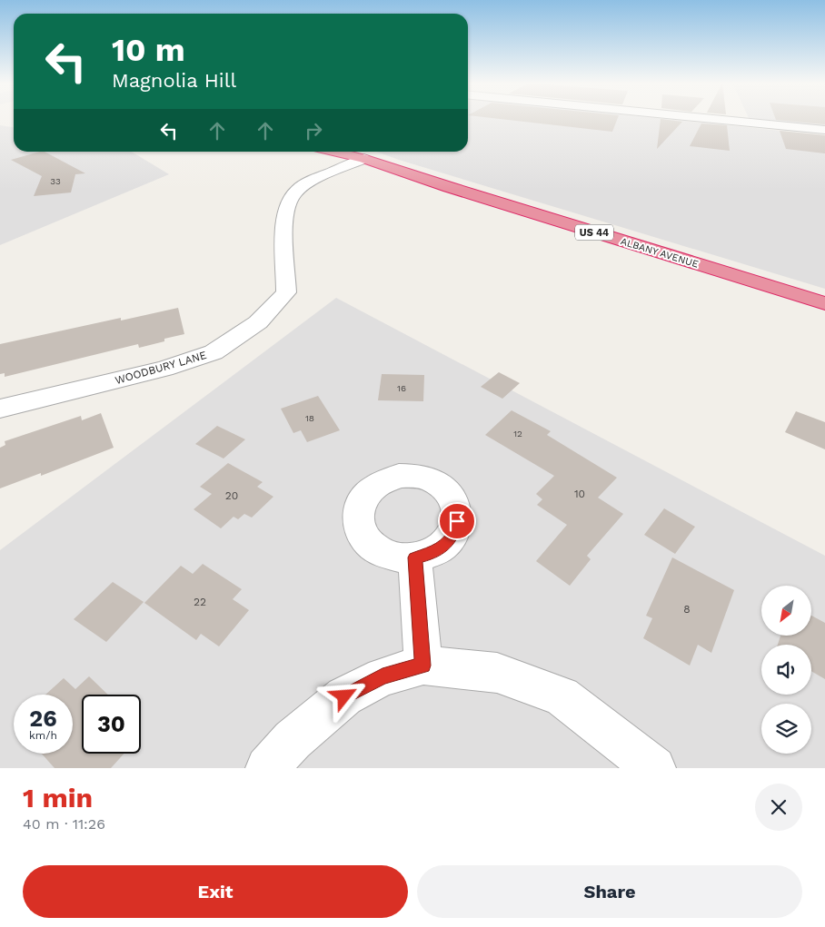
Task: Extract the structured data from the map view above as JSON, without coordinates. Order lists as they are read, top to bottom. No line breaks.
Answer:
{"streets":{"highway":["US 44","ALBANY AVENUE"],"street":["WOODBURY LANE"]},"crossings":[["ALBANY AVENUE","WOODBURY LANE"]],"house_numbers":["33","16","18","12","10","20","22","8"],"north":"bottom left","page":{"turn":["10 m","Magnolia Hill"],"speed":"26 km/h","limit":"30","heading":["1 min","40 m · 11:26"],"buttons":["Exit","Share"]}}
